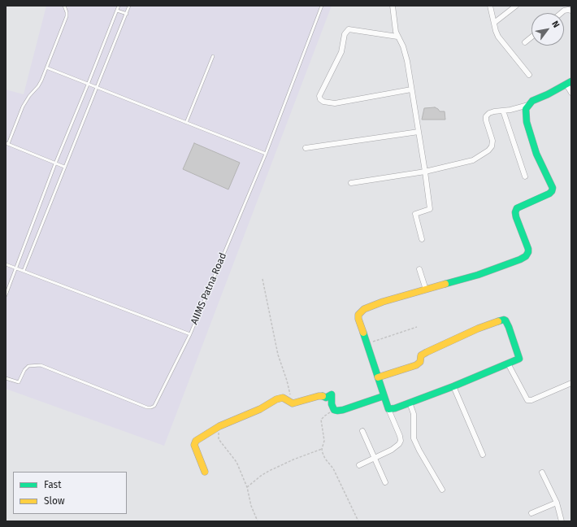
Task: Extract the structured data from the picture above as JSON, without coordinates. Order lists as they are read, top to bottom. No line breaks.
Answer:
{"streets":{"lane":["AIIMS Patna Road"]},"legend":["Fast","Slow"],"north":"top right"}
